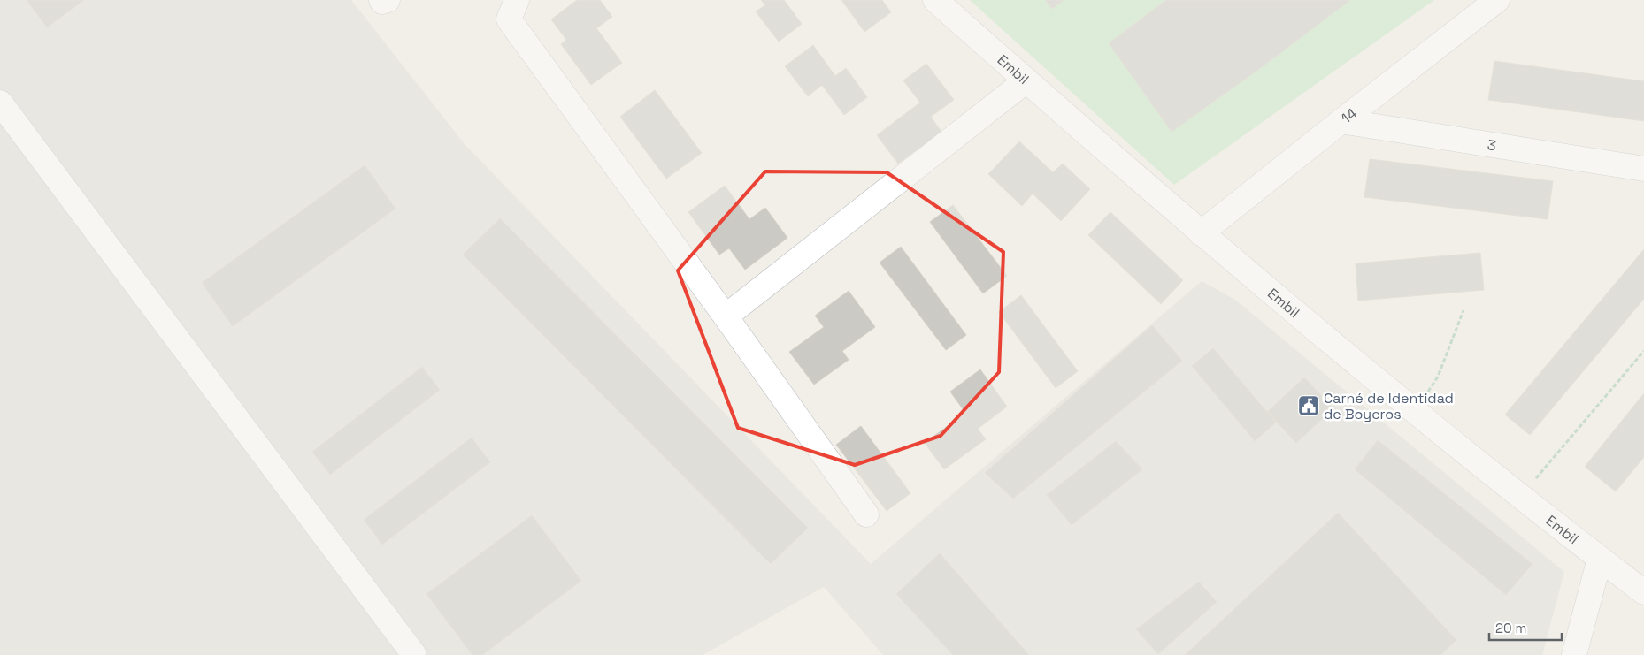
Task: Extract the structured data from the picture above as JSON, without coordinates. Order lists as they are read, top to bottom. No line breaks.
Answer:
{"streets":{"street":["Embil","14","3"]},"crossings":[["Embil","14"],["14","3"]],"places":{"public building":["Carné de Identidad de Boyeros"]},"scale_bar":"20 m"}
